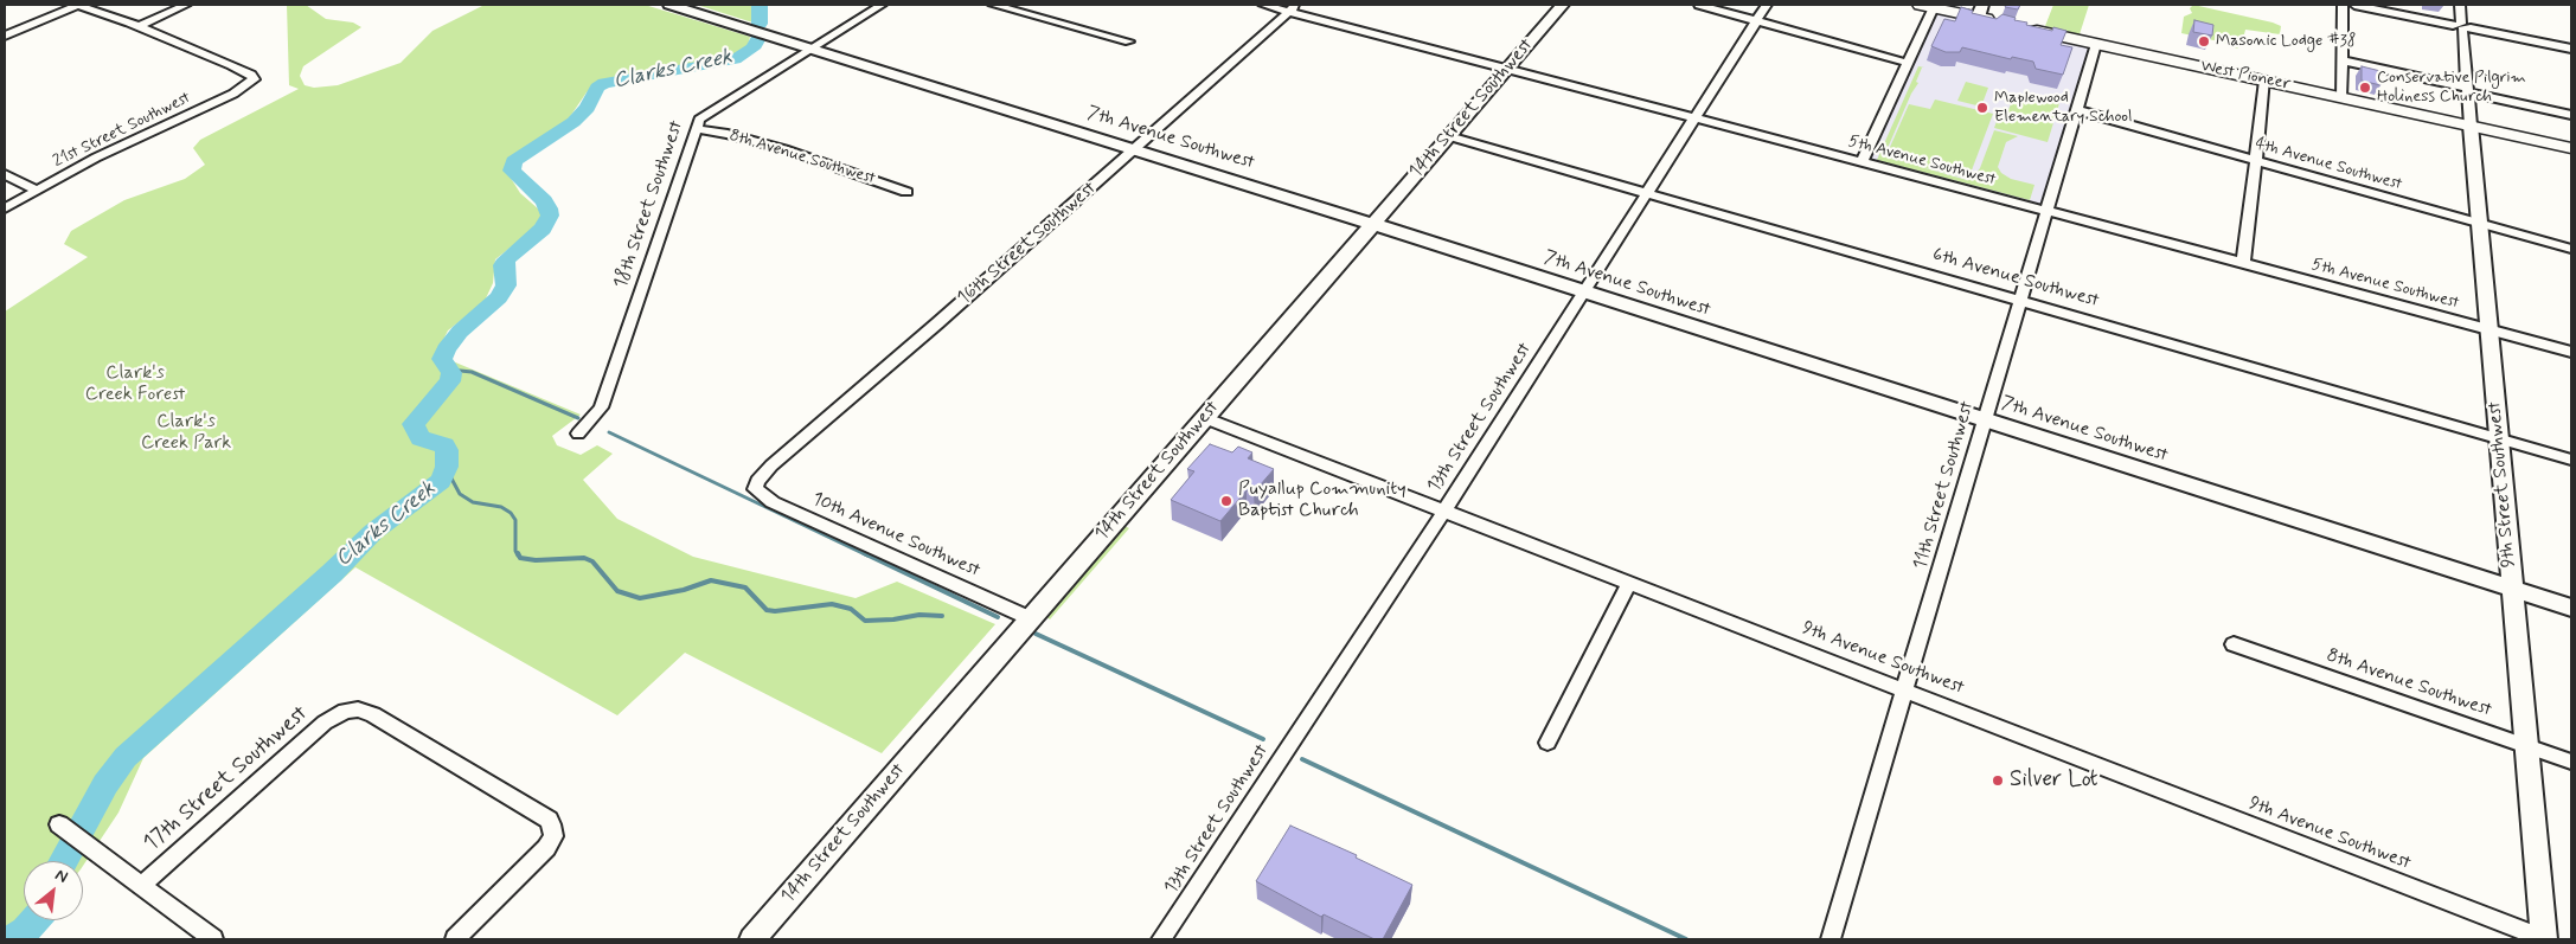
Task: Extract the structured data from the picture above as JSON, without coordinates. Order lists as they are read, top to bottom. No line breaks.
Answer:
{"streets":{"main road":["West Pioneer"],"street":["14th Street Southwest","21st Street Southwest","7th Avenue Southwest","8th Avenue Southwest","5th Avenue Southwest","4th Avenue Southwest","18th Street Southwest","16th Street Southwest","6th Avenue Southwest","13th Street Southwest","9th Street Southwest","11th Street Southwest","10th Avenue Southwest","9th Avenue Southwest","17th Street Southwest"]},"crossings":[["West Pioneer","9th Street Southwest"],["West Pioneer","11th Street Southwest"],["14th Street Southwest","7th Avenue Southwest"],["14th Street Southwest","5th Avenue Southwest"],["14th Street Southwest","6th Avenue Southwest"],["14th Street Southwest","10th Avenue Southwest"],["14th Street Southwest","9th Avenue Southwest"],["7th Avenue Southwest","18th Street Southwest"],["7th Avenue Southwest","16th Street Southwest"],["7th Avenue Southwest","13th Street Southwest"],["7th Avenue Southwest","9th Street Southwest"],["7th Avenue Southwest","11th Street Southwest"],["8th Avenue Southwest","18th Street Southwest"],["8th Avenue Southwest","9th Street Southwest"],["5th Avenue Southwest","16th Street Southwest"],["5th Avenue Southwest","13th Street Southwest"],["5th Avenue Southwest","9th Street Southwest"],["5th Avenue Southwest","11th Street Southwest"],["4th Avenue Southwest","9th Street Southwest"],["4th Avenue Southwest","11th Street Southwest"],["16th Street Southwest","10th Avenue Southwest"],["6th Avenue Southwest","13th Street Southwest"],["6th Avenue Southwest","9th Street Southwest"],["6th Avenue Southwest","11th Street Southwest"],["13th Street Southwest","9th Avenue Southwest"],["9th Street Southwest","9th Avenue Southwest"],["11th Street Southwest","9th Avenue Southwest"]],"water":["Clarks Creek"],"parks":["Clark's Creek Forest","Clark's Creek Park"],"places":["Masonic Lodge #38","Conservative Pilgrim Holiness Church","Maplewood Elementary School","Puyallup Community Baptist Church","Silver Lot"],"north":"top right"}
